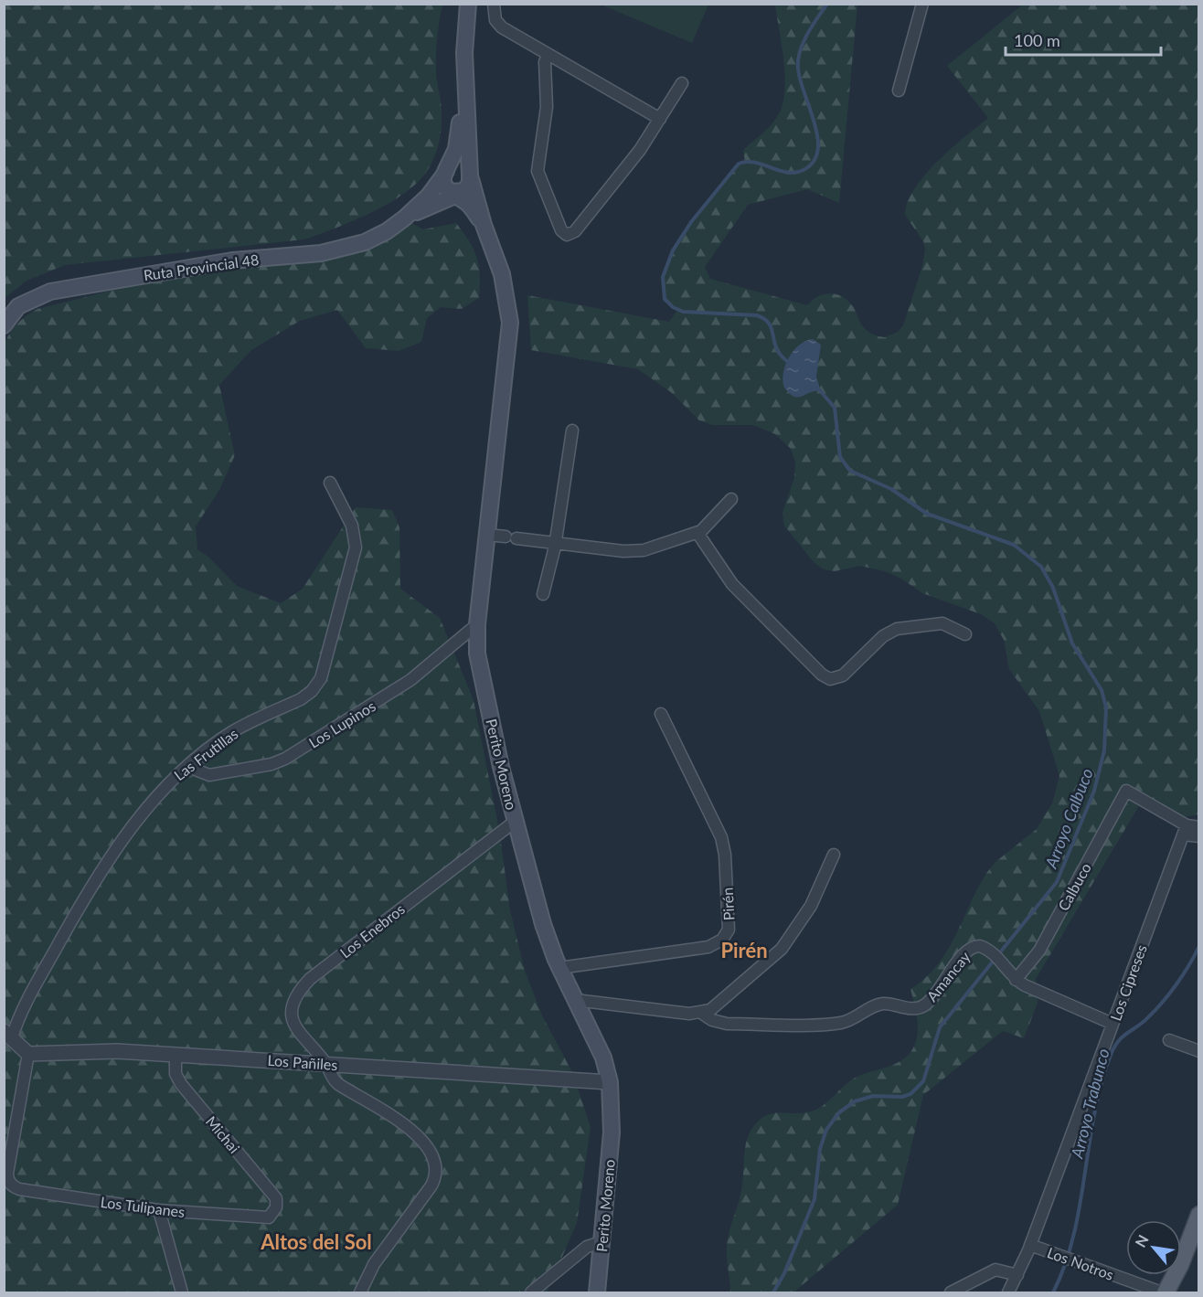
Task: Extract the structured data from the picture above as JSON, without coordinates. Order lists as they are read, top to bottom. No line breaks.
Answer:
{"streets":{"main road":["Ruta Provincial 48","Perito Moreno"],"street":["Los Lupinos","Las Frutillas","Calbuco","Pirén","Los Enebros","Amancay","Los Cipreses","Los Pañiles","Michai","Los Tulipanes","Los Notros"]},"crossings":[["Ruta Provincial 48","Perito Moreno"],["Los Lupinos","Las Frutillas"],["Los Lupinos","Perito Moreno"],["Perito Moreno","Pirén"],["Perito Moreno","Los Enebros"],["Perito Moreno","Los Pañiles"],["Calbuco","Amancay"],["Calbuco","Los Cipreses"],["Los Enebros","Los Pañiles"],["Amancay","Los Cipreses"],["Los Cipreses","Los Notros"],["Los Pañiles","Michai"],["Los Pañiles","Los Tulipanes"],["Michai","Los Tulipanes"]],"districts":["Pirén","Altos del Sol"],"water":["Arroyo Calbuco","Arroyo Trabunco"],"scale_bar":"100 m","north":"top left"}
